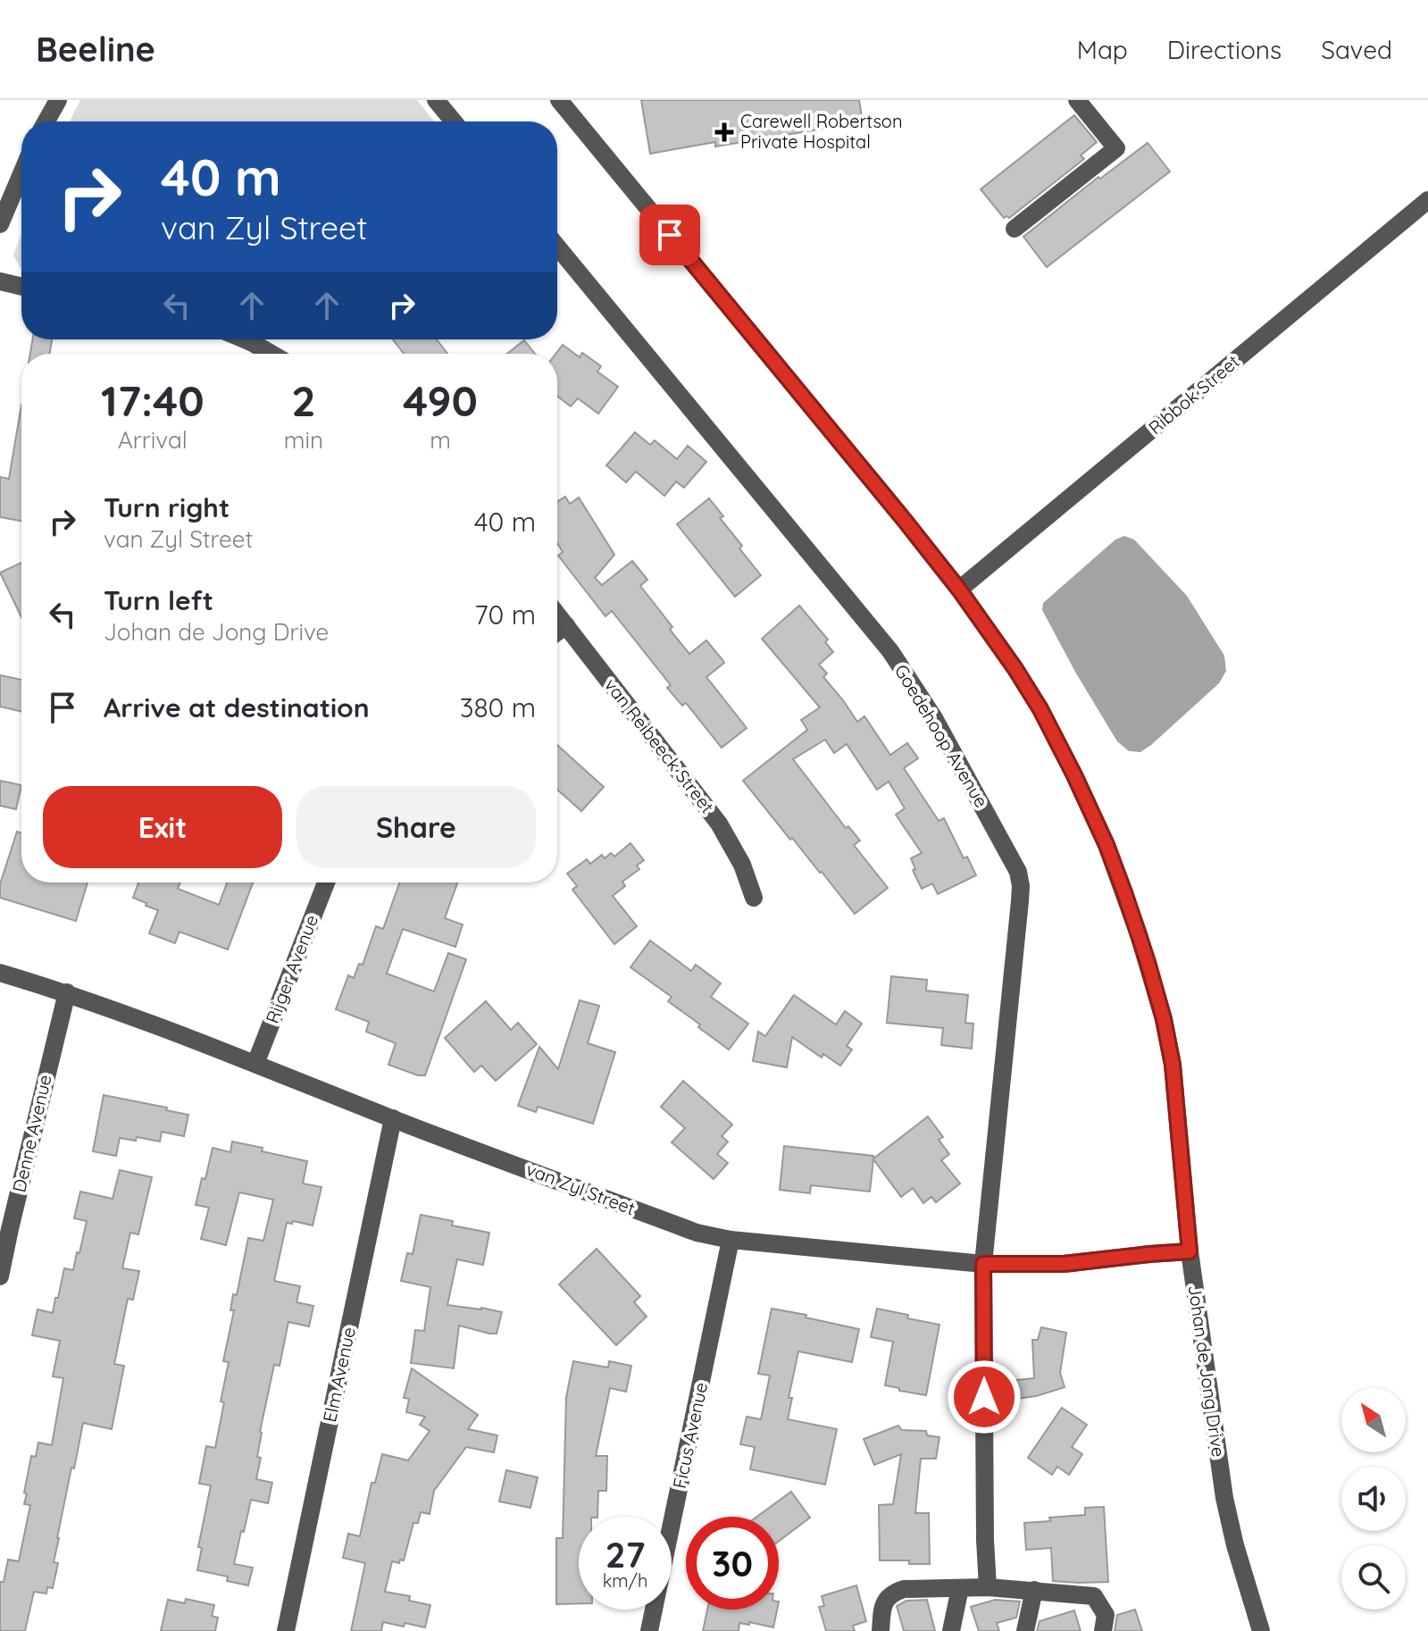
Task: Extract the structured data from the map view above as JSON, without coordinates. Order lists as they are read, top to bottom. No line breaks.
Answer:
{"streets":{"street":["Ribbok Street","Goedehoop Avenue","van Reibeeck Street","Rijger Avenue","Denne Avenue","van Zyl Street","Johan de Jong Drive","Elm Avenue","Ficus Avenue"]},"crossings":[["Ribbok Street","Johan de Jong Drive"],["Goedehoop Avenue","van Zyl Street"],["Rijger Avenue","van Zyl Street"],["Denne Avenue","van Zyl Street"],["van Zyl Street","Johan de Jong Drive"],["van Zyl Street","Elm Avenue"],["van Zyl Street","Ficus Avenue"]],"places":{"health":["Carewell Robertson Private Hospital"]},"north":"top left","page":{"header":"Beeline","nav":["Map","Directions","Saved"],"turn":["40 m","van Zyl Street"],"eta":["17:40","Arrival","2","min","490","m"],"list":[{"name":"Turn right","note":"van Zyl Street","value":"40 m"},{"name":"Turn left","note":"Johan de Jong Drive","value":"70 m"},{"name":"Arrive at destination","value":"380 m"}],"buttons":["Exit","Share"],"speed":"27 km/h","limit":"30"}}
